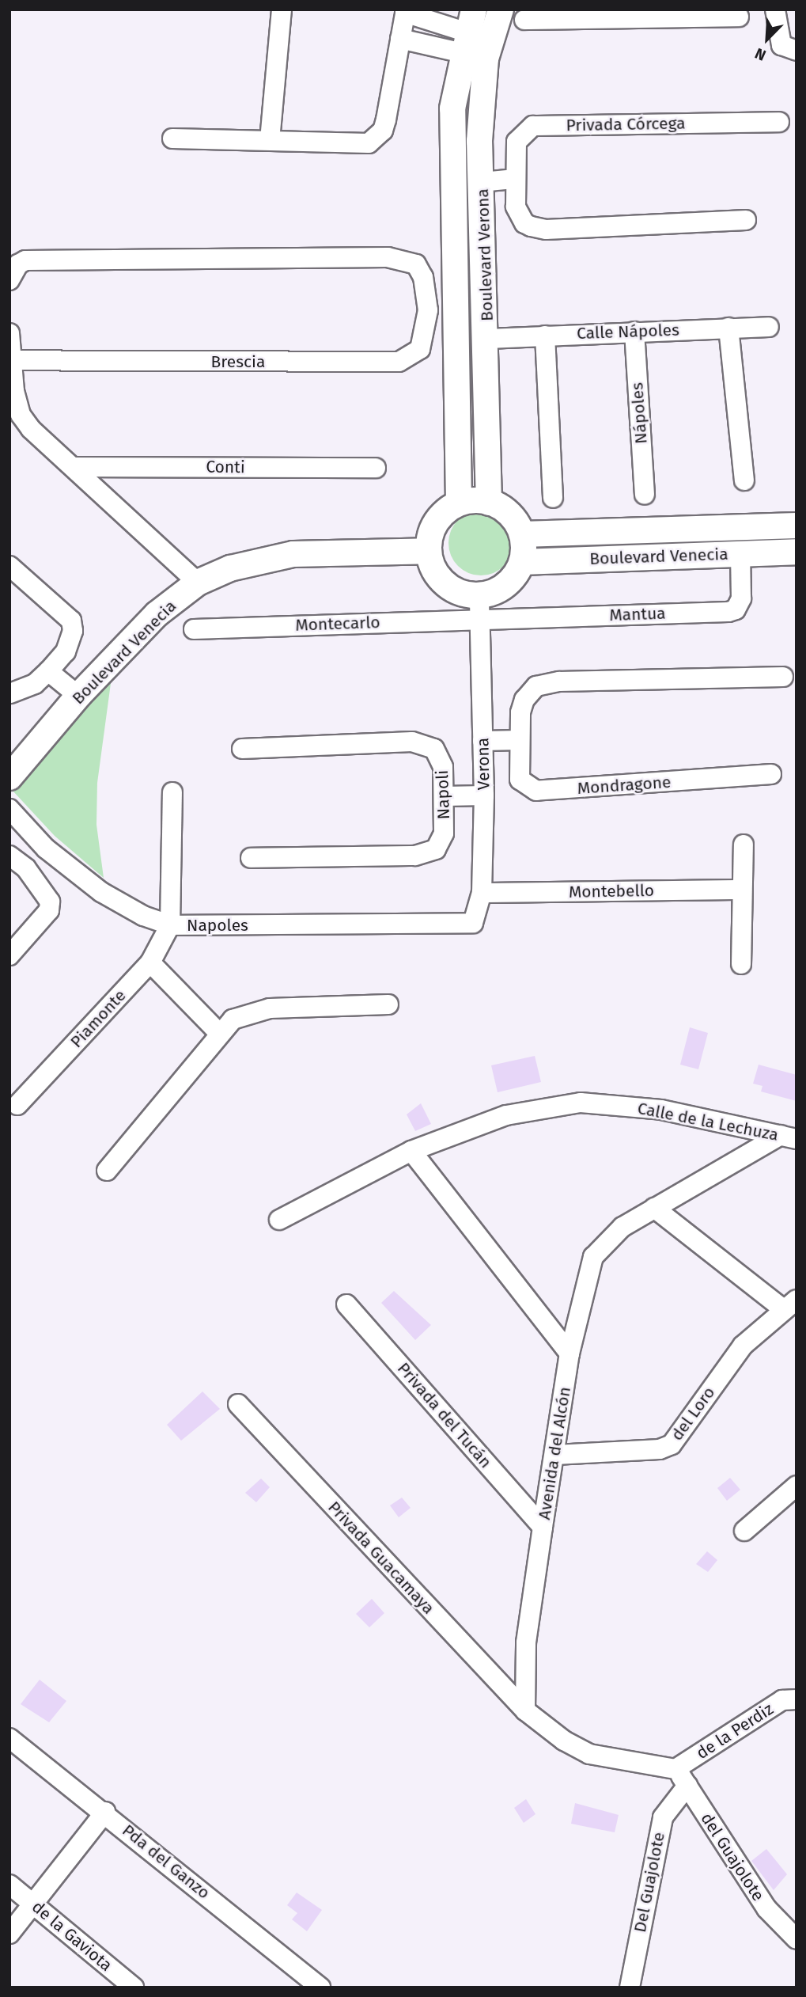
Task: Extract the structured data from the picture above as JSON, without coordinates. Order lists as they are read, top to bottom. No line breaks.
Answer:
{"streets":{"street":["Privada Córcega","Boulevard Verona","Calle Nápoles","Brescia","Nápoles","Conti","Boulevard Venecia","Mantua","Montecarlo","Verona","Mondragone","Napoli","Montebello","Napoles","Piamonte","Calle de la Lechuza","del Loro","Privada del Tucán","Avenida del Alcón","Privada Guacamaya","de la Perdiz","del Guajolote","Pda del Ganzo","Del Guajolote","de la Gaviota"]},"crossings":[["Boulevard Verona","Calle Nápoles"],["Boulevard Verona","Boulevard Venecia"],["Boulevard Verona","Mantua"],["Boulevard Verona","Montecarlo"],["Boulevard Verona","Verona"],["Calle Nápoles","Nápoles"],["Boulevard Venecia","Mantua"],["Boulevard Venecia","Montecarlo"],["Boulevard Venecia","Verona"],["Mantua","Montecarlo"],["Mantua","Verona"],["Montecarlo","Verona"],["Verona","Montebello"],["Verona","Napoles"],["Napoles","Piamonte"],["Calle de la Lechuza","Avenida del Alcón"],["del Loro","Avenida del Alcón"],["Privada del Tucán","Avenida del Alcón"],["Avenida del Alcón","Privada Guacamaya"],["de la Perdiz","del Guajolote"],["del Guajolote","Del Guajolote"]],"north":"bottom left"}
